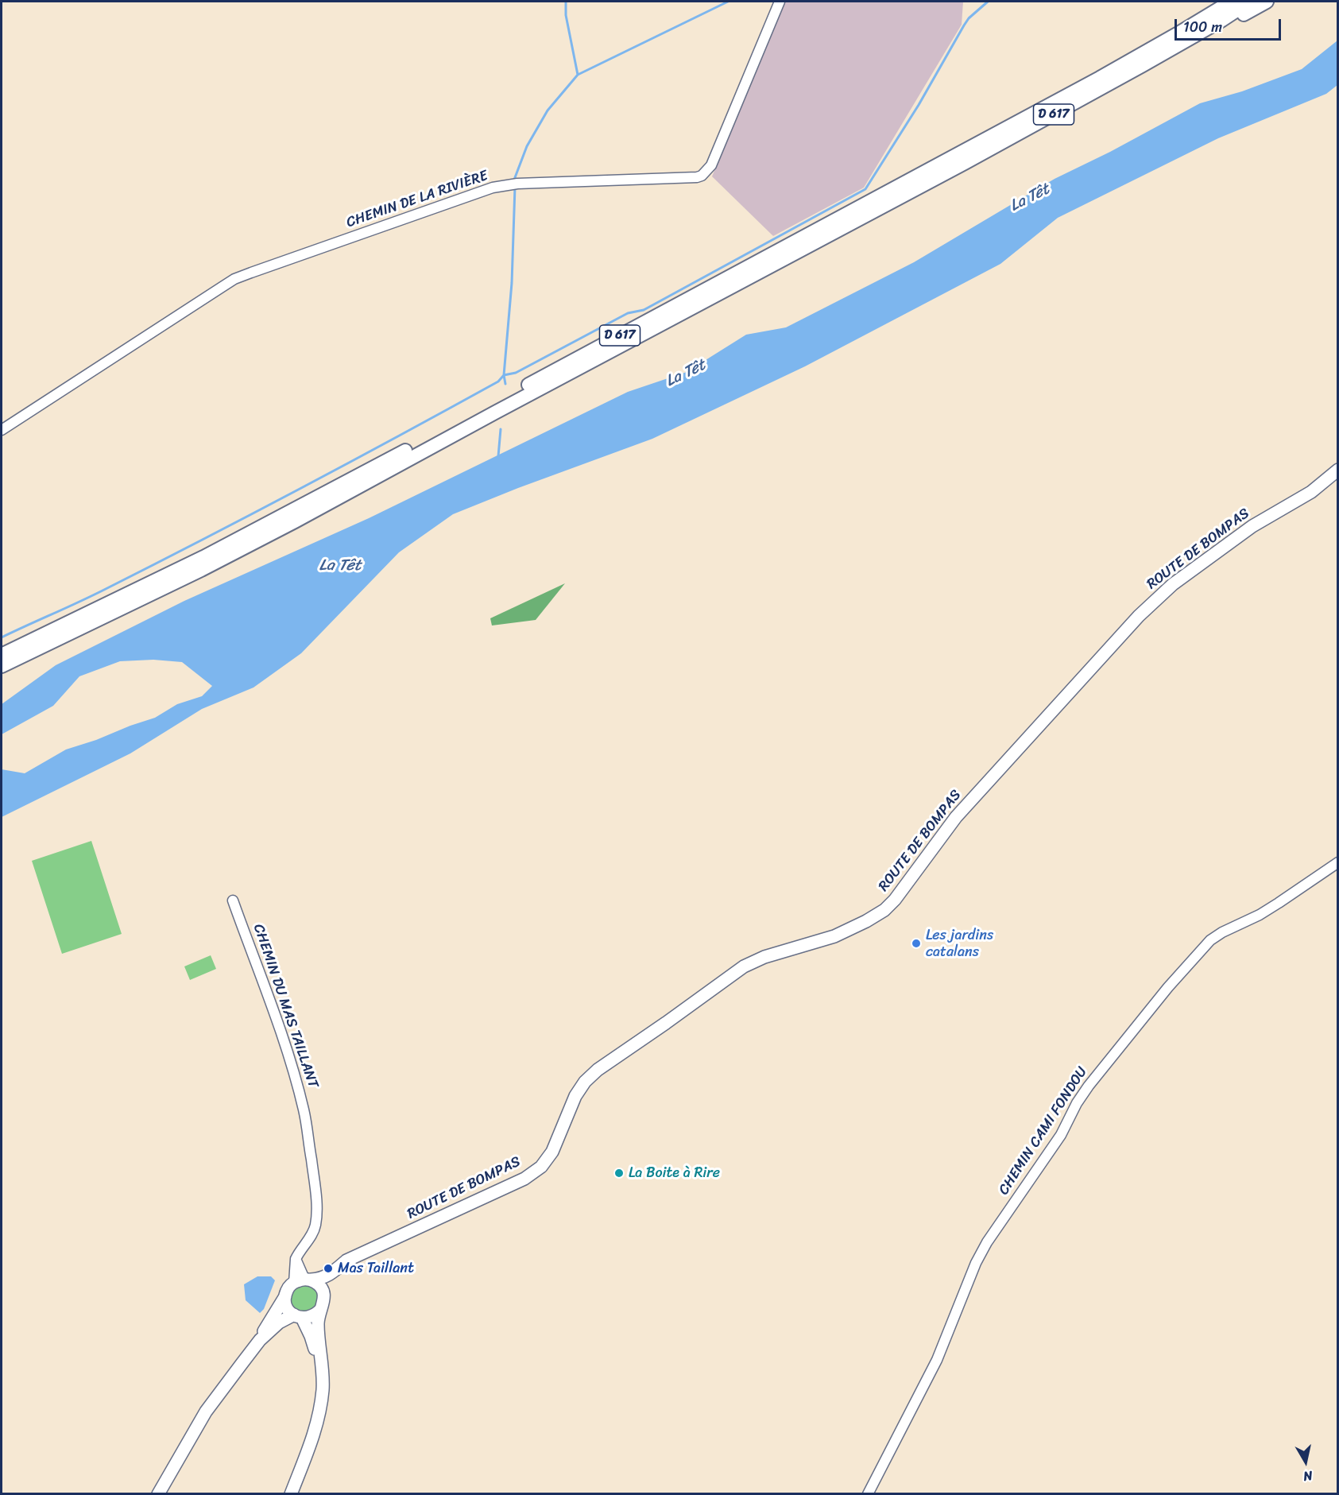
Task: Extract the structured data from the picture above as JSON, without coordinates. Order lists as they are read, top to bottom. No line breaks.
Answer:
{"streets":{"highway":["D 617"],"main road":["ROUTE DE BOMPAS"],"street":["CHEMIN DE LA RIVIÈRE","CHEMIN DU MAS TAILLANT","CHEMIN CAMI FONDOU"]},"water":["La Têt"],"places":["Les jardins catalans","La Boite à Rire","Mas Taillant"],"scale_bar":"100 m","north":"bottom"}
